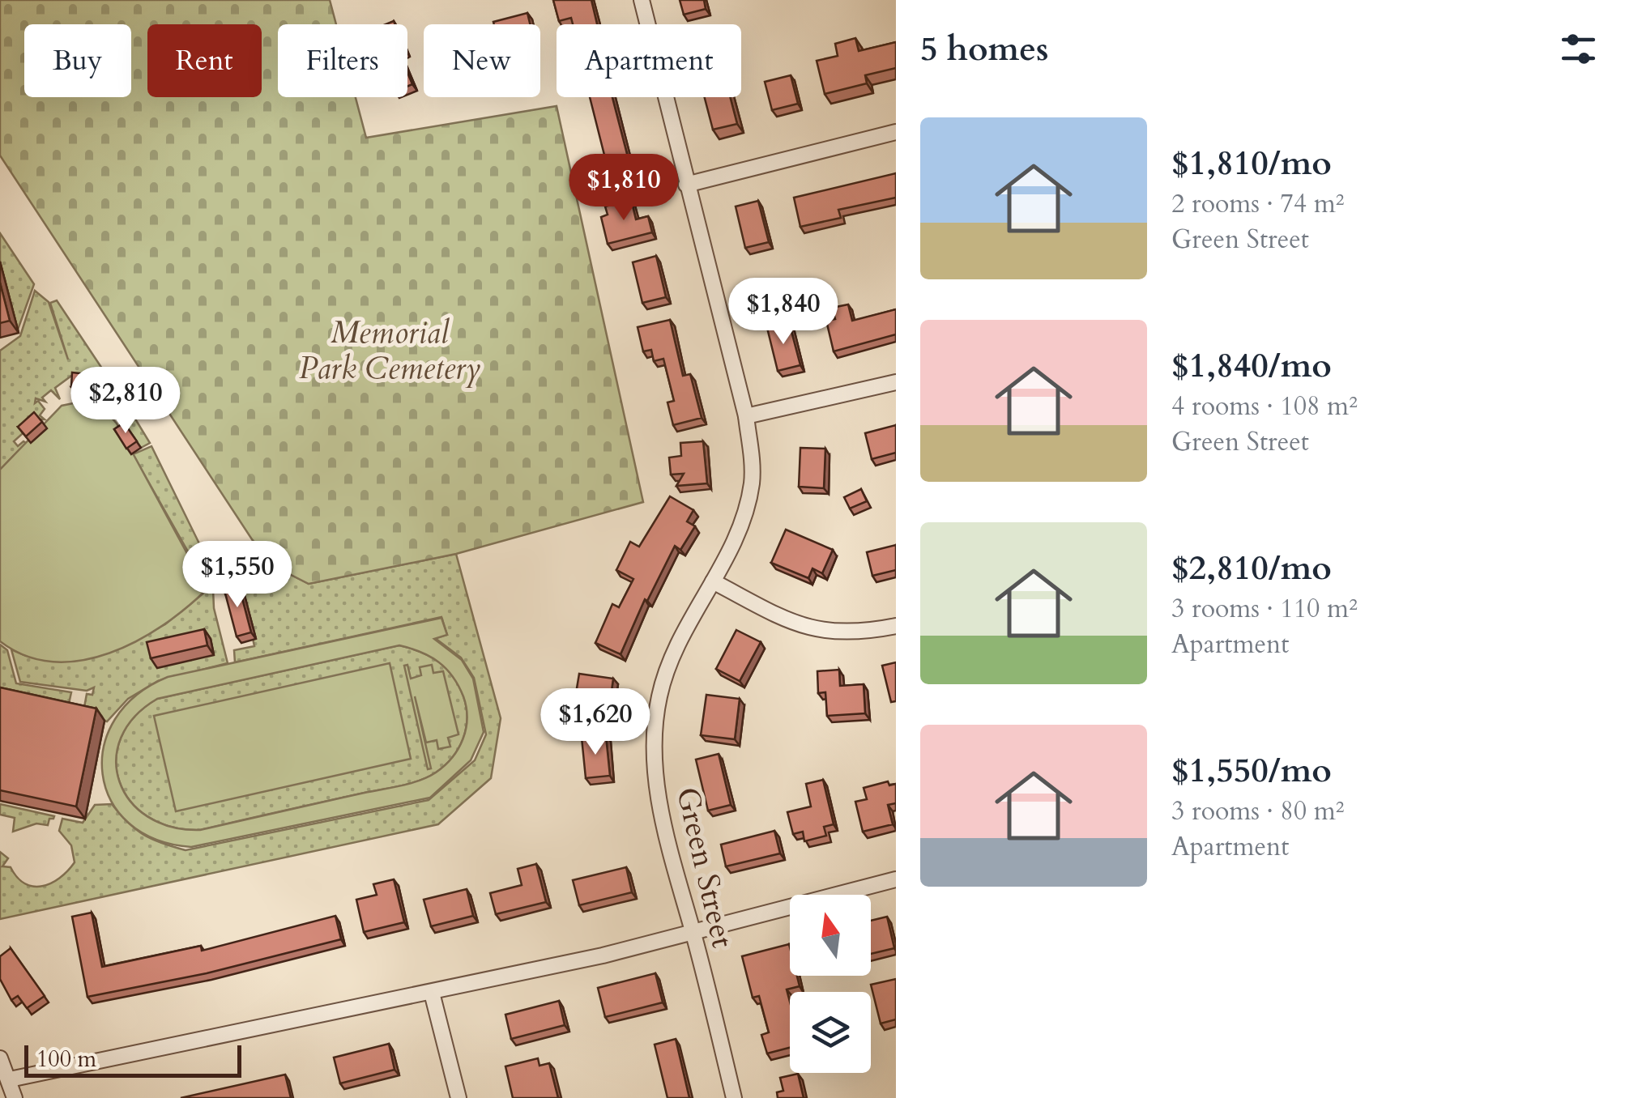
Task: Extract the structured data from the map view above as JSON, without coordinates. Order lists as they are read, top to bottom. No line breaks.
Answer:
{"streets":{"street":["Green Street"]},"parks":["Memorial Park Cemetery"],"scale_bar":"100 m","north":"top","page":{"heading":"5 homes","chip":["Buy","Rent","Filters","New","Apartment"],"list":[{"name":"$1,810/mo","note":"2 rooms · 74 m² · Green Street"},{"name":"$1,840/mo","note":"4 rooms · 108 m² · Green Street"},{"name":"$2,810/mo","note":"3 rooms · 110 m² · Apartment"},{"name":"$1,550/mo","note":"3 rooms · 80 m² · Apartment"}],"price":["$1,810","$1,840","$2,810","$1,550","$1,620"],"scale":"100 m"}}
